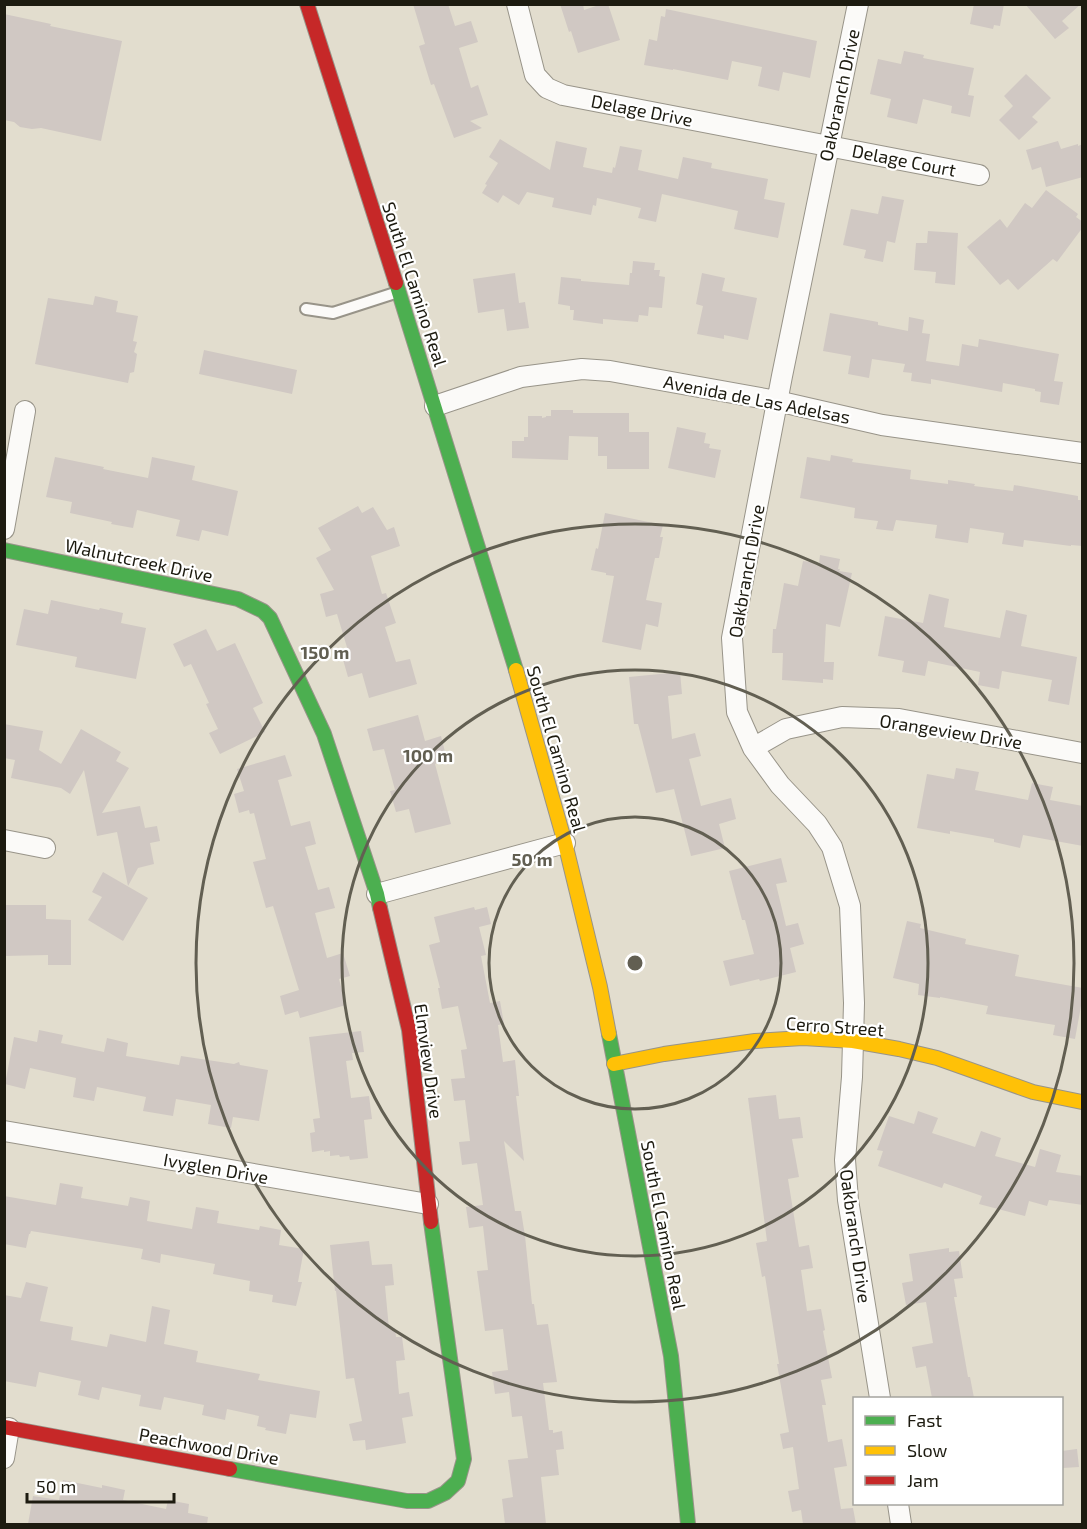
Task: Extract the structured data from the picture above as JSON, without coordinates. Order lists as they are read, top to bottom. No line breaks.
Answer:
{"streets":{"street":["Oakbranch Drive","Delage Drive","Delage Court","South El Camino Real","Avenida de Las Adelsas","Walnutcreek Drive","Orangeview Drive","Cerro Street","Elmview Drive","Ivyglen Drive","Peachwood Drive"]},"crossings":[["Oakbranch Drive","Delage Drive"],["Oakbranch Drive","Delage Court"],["Oakbranch Drive","Avenida de Las Adelsas"],["Oakbranch Drive","Orangeview Drive"],["Oakbranch Drive","Cerro Street"],["Delage Drive","Delage Court"],["South El Camino Real","Avenida de Las Adelsas"],["South El Camino Real","Cerro Street"],["Walnutcreek Drive","Elmview Drive"],["Elmview Drive","Ivyglen Drive"],["Elmview Drive","Peachwood Drive"]],"legend":["Fast","Slow","Jam"],"scale_bar":"50 m","rings":["150 m","100 m","50 m"]}
